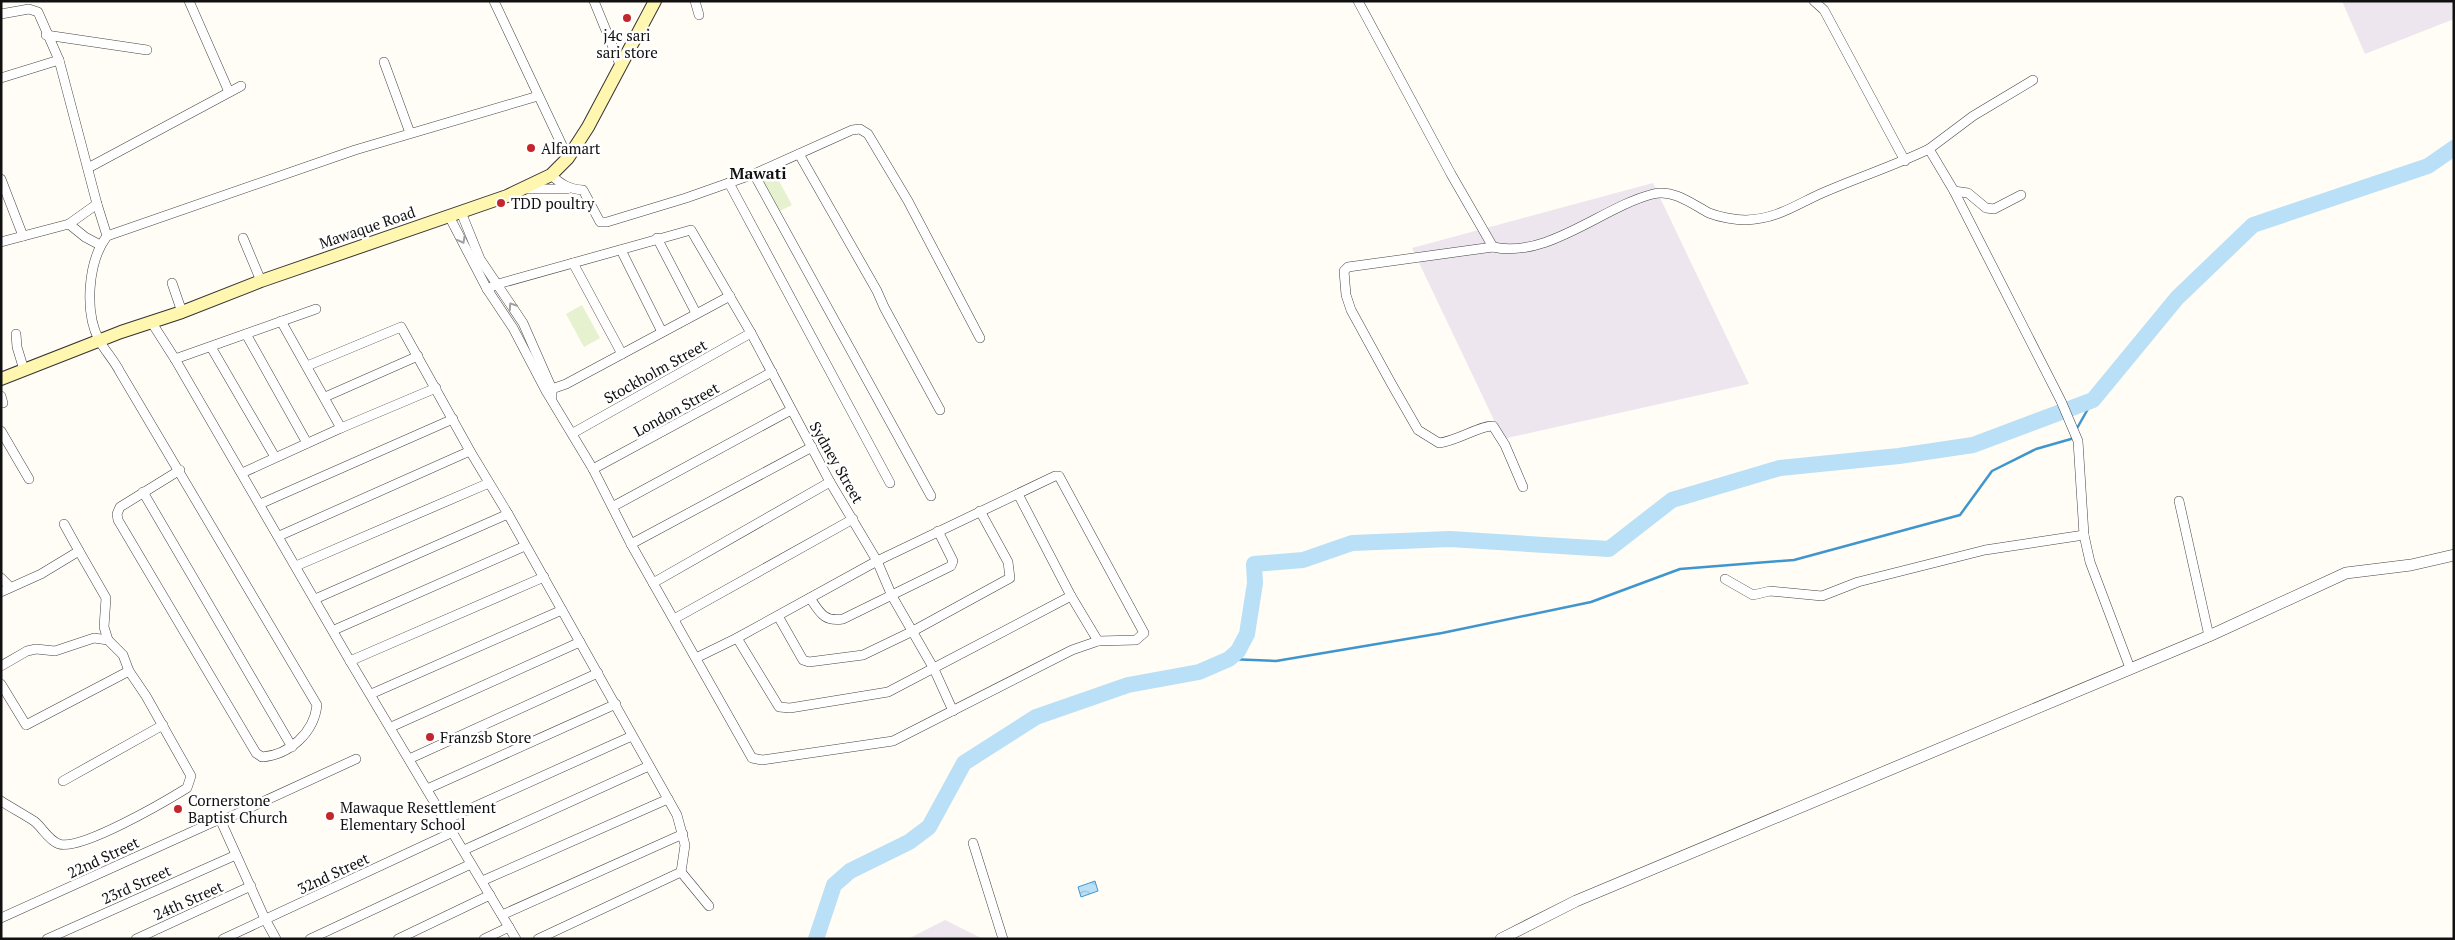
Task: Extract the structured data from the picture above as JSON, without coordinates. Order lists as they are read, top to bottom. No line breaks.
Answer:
{"streets":{"main road":["Mawaque Road"],"street":["Stockholm Street","London Street","Sydney Street","22nd Street","32nd Street","23rd Street","24th Street"]},"crossings":[["Stockholm Street","Sydney Street"],["London Street","Sydney Street"]],"districts":["Mawati"],"places":["j4c sari sari store","Alfamart","TDD poultry","Franzsb Store","Cornerstone Baptist Church","Mawaque Resettlement Elementary School"]}
